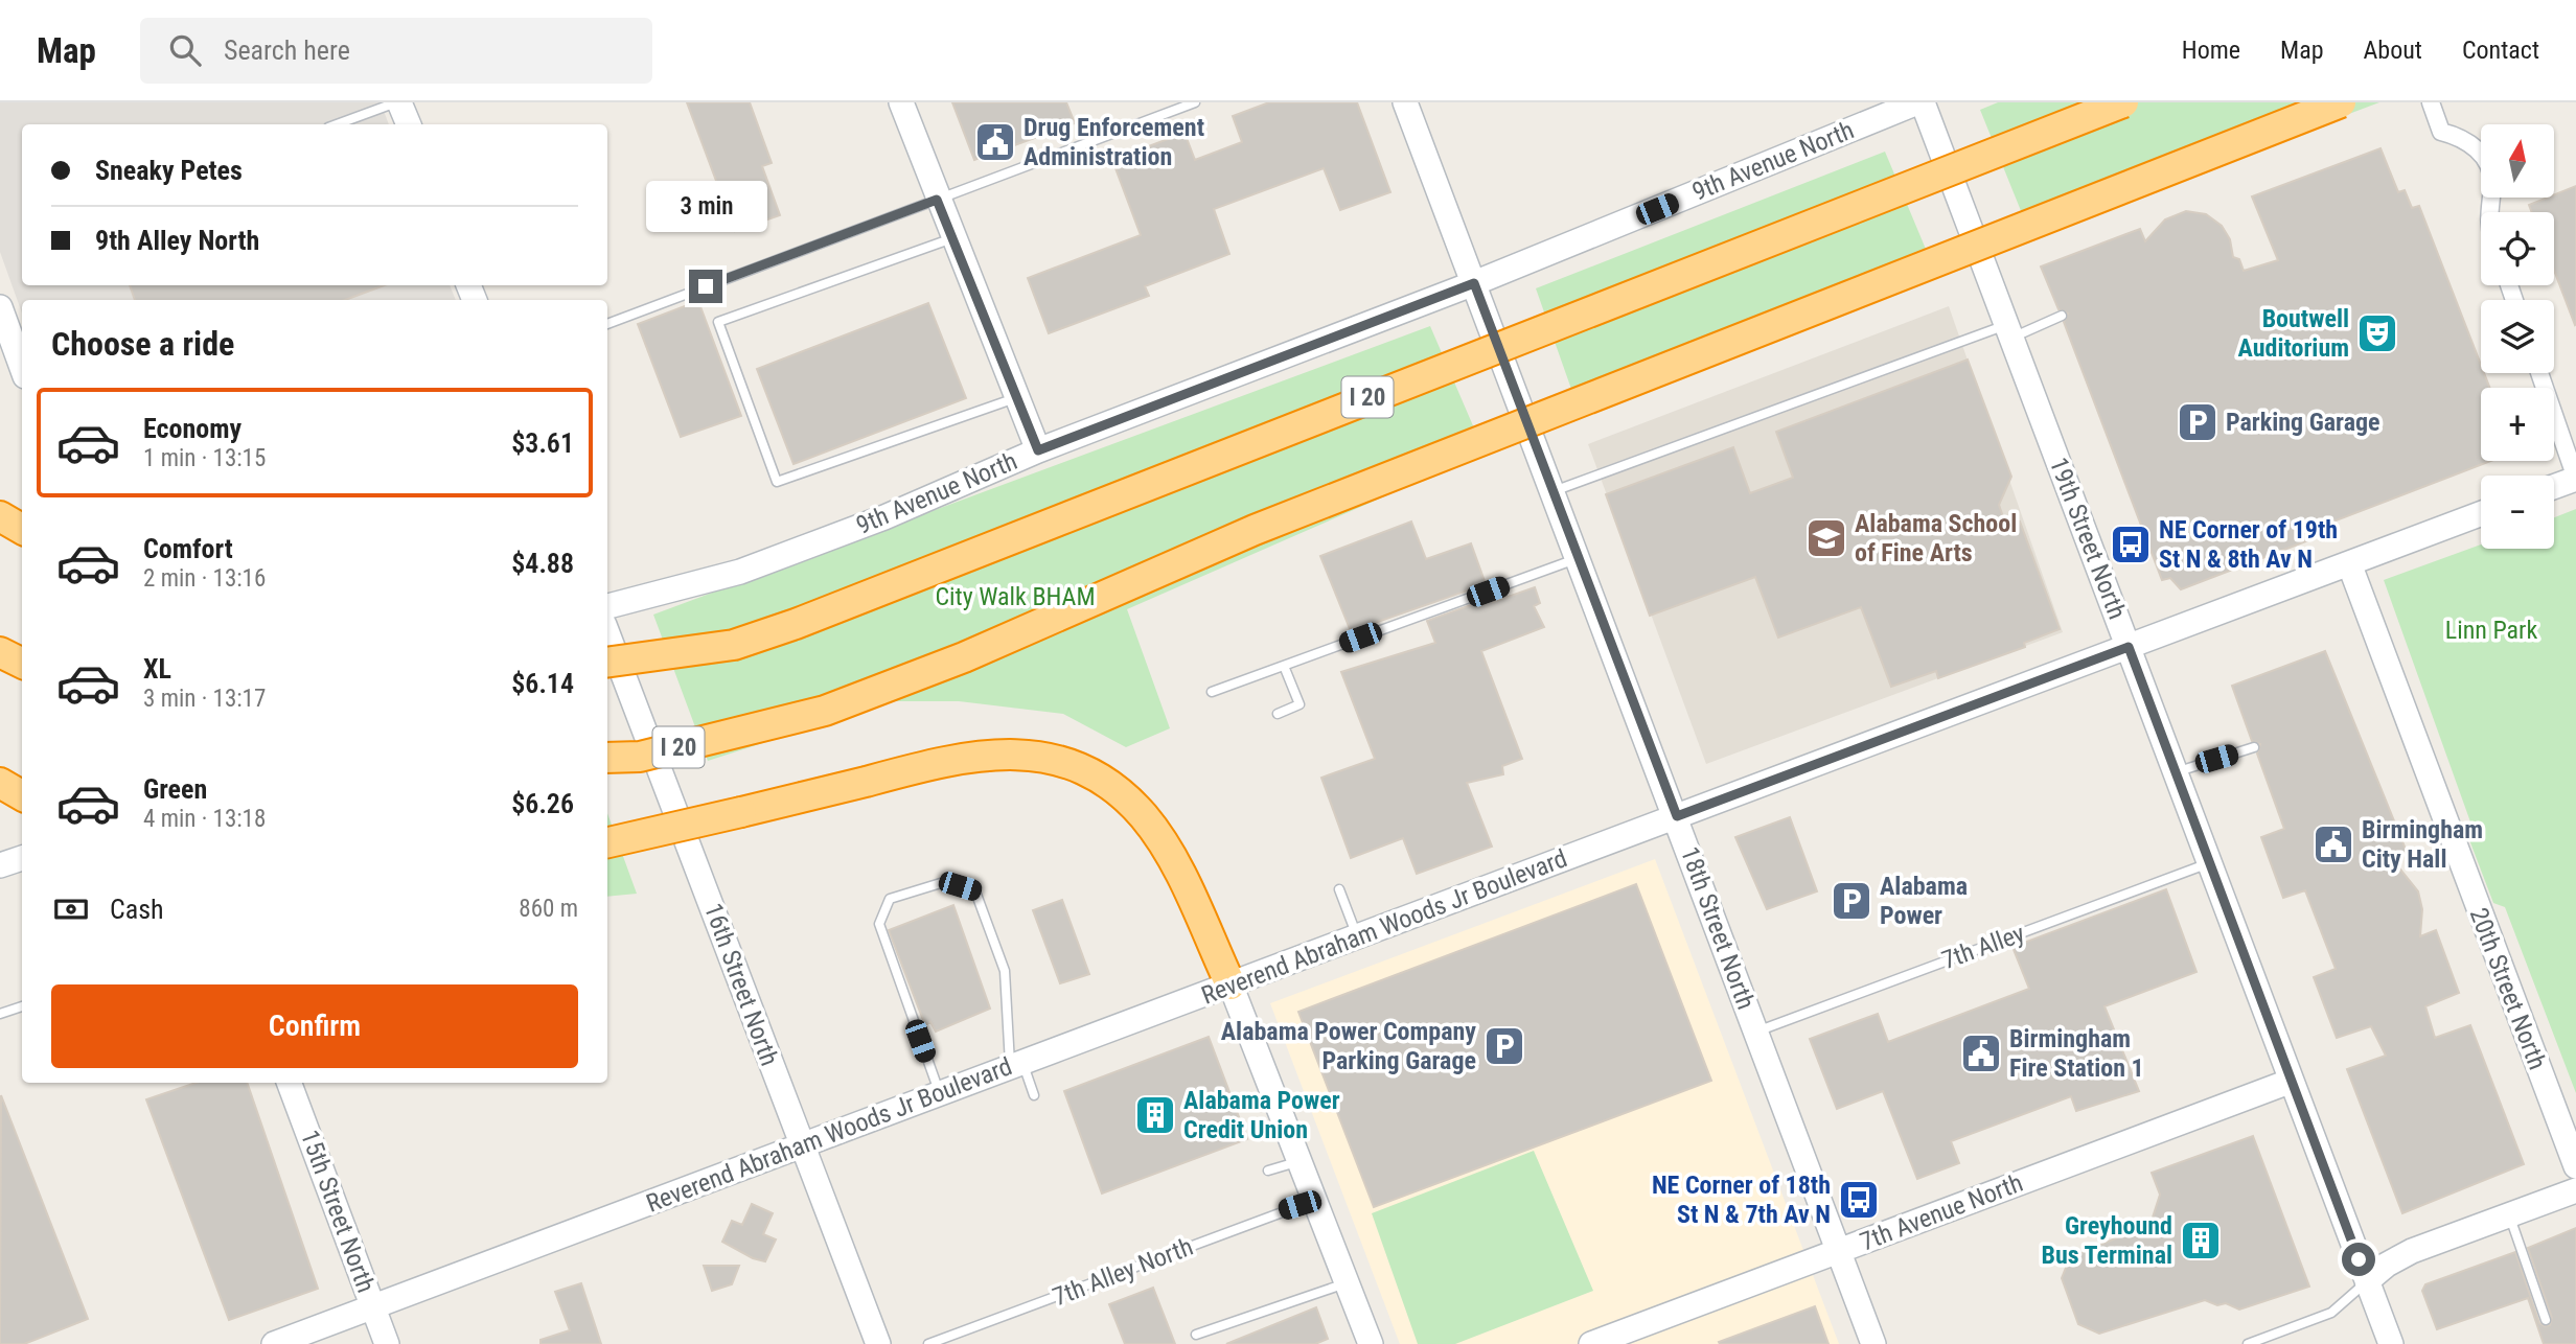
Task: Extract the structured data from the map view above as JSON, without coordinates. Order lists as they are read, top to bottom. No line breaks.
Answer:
{"streets":{"highway":["I 20"],"street":["9th Avenue North","19th Street North","Reverend Abraham Woods Jr Boulevard","18th Street North","16th Street North","20th Street North","15th Street North","7th Avenue North"],"lane":["7th Alley","7th Alley North"]},"crossings":[["9th Avenue North","19th Street North"],["9th Avenue North","18th Street North"],["19th Street North","Reverend Abraham Woods Jr Boulevard"],["19th Street North","7th Alley"],["19th Street North","7th Avenue North"],["Reverend Abraham Woods Jr Boulevard","18th Street North"],["Reverend Abraham Woods Jr Boulevard","16th Street North"],["Reverend Abraham Woods Jr Boulevard","20th Street North"],["Reverend Abraham Woods Jr Boulevard","15th Street North"],["18th Street North","7th Alley"],["18th Street North","7th Avenue North"]],"parks":["City Walk BHAM","Linn Park"],"places":{"public building":["Drug Enforcement Administration","Birmingham City Hall","Birmingham Fire Station 1"],"theatre":["Boutwell Auditorium"],"parking":["Parking Garage","Alabama Power","Alabama Power Company Parking Garage"],"school or university":["Alabama School of Fine Arts"],"bus stop":["NE Corner of 19th St N & 8th Av N","NE Corner of 18th St N & 7th Av N"],"building":["Alabama Power Credit Union","Greyhound Bus Terminal"]},"north":"top","page":{"header":"Map","search":"Search here","nav":["Home","Map","About","Contact"],"map_buttons":["+","−"],"banner":["Sneaky Petes","9th Alley North"],"bubble":"3 min","heading":"Choose a ride","list":[{"name":"Economy","note":"1 min · 13:15","value":"$3.61"},{"name":"Comfort","note":"2 min · 13:16","value":"$4.88"},{"name":"XL","note":"3 min · 13:17","value":"$6.14"},{"name":"Green","note":"4 min · 13:18","value":"$6.26"}],"pay":["Cash","860 m"],"buttons":"Confirm"}}
